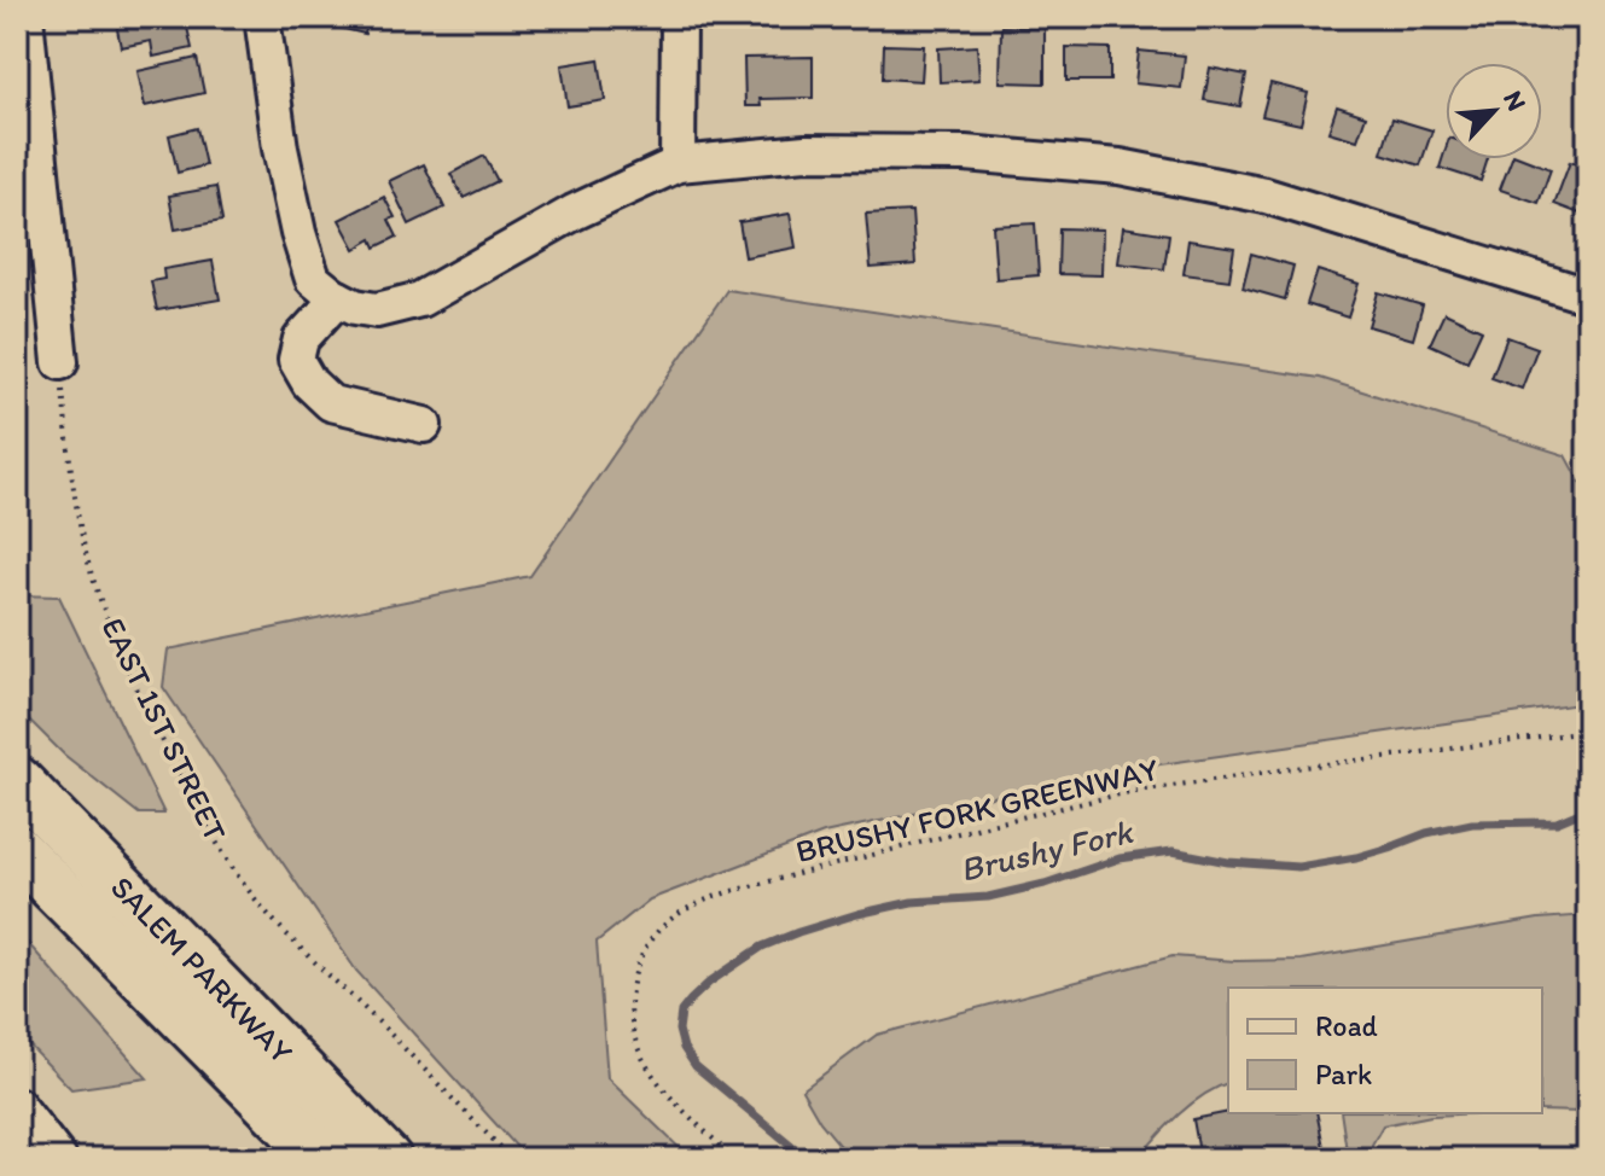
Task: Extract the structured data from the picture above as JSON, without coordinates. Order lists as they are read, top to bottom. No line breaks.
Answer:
{"streets":{"highway":["SALEM PARKWAY"],"path":["EAST 1ST STREET","BRUSHY FORK GREENWAY"]},"water":["Brushy Fork"],"legend":["Road","Park"],"north":"top right"}
